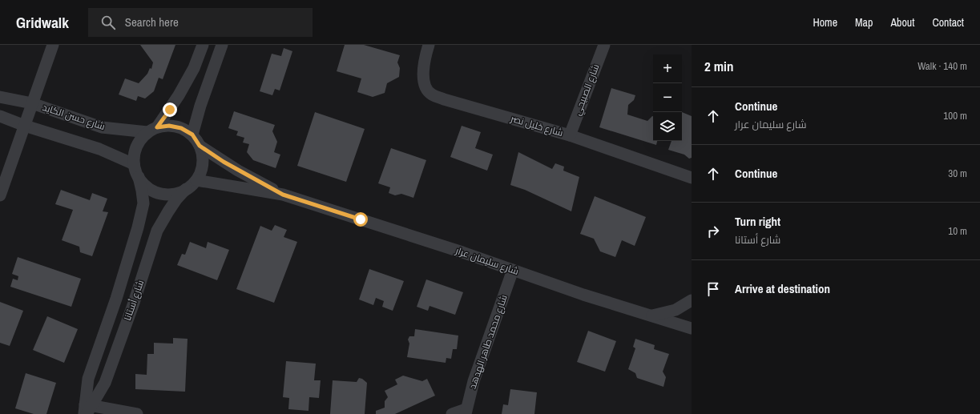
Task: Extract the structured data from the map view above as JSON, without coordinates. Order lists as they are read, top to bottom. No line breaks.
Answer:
{"streets":{"street":["شارع الصبيحي","شارع حسن الكايد","شارع خليل نصر","شارع سليمان عرار","شارع أستانا","شارع محمد طاهر الهدهد"]},"crossings":[["شارع الصبيحي","شارع خليل نصر"],["شارع حسن الكايد","شارع سليمان عرار"],["شارع حسن الكايد","شارع أستانا"],["شارع سليمان عرار","شارع أستانا"],["شارع سليمان عرار","شارع محمد طاهر الهدهد"]],"page":{"header":"Gridwalk","search":"Search here","nav":["Home","Map","About","Contact"],"heading":["2 min","Walk · 140 m"],"map_buttons":["+","−"],"list":[["Continue","شارع سليمان عرار","100 m"],["Continue","30 m"],["Turn right","شارع أستانا","10 m"],"Arrive at destination"]}}
